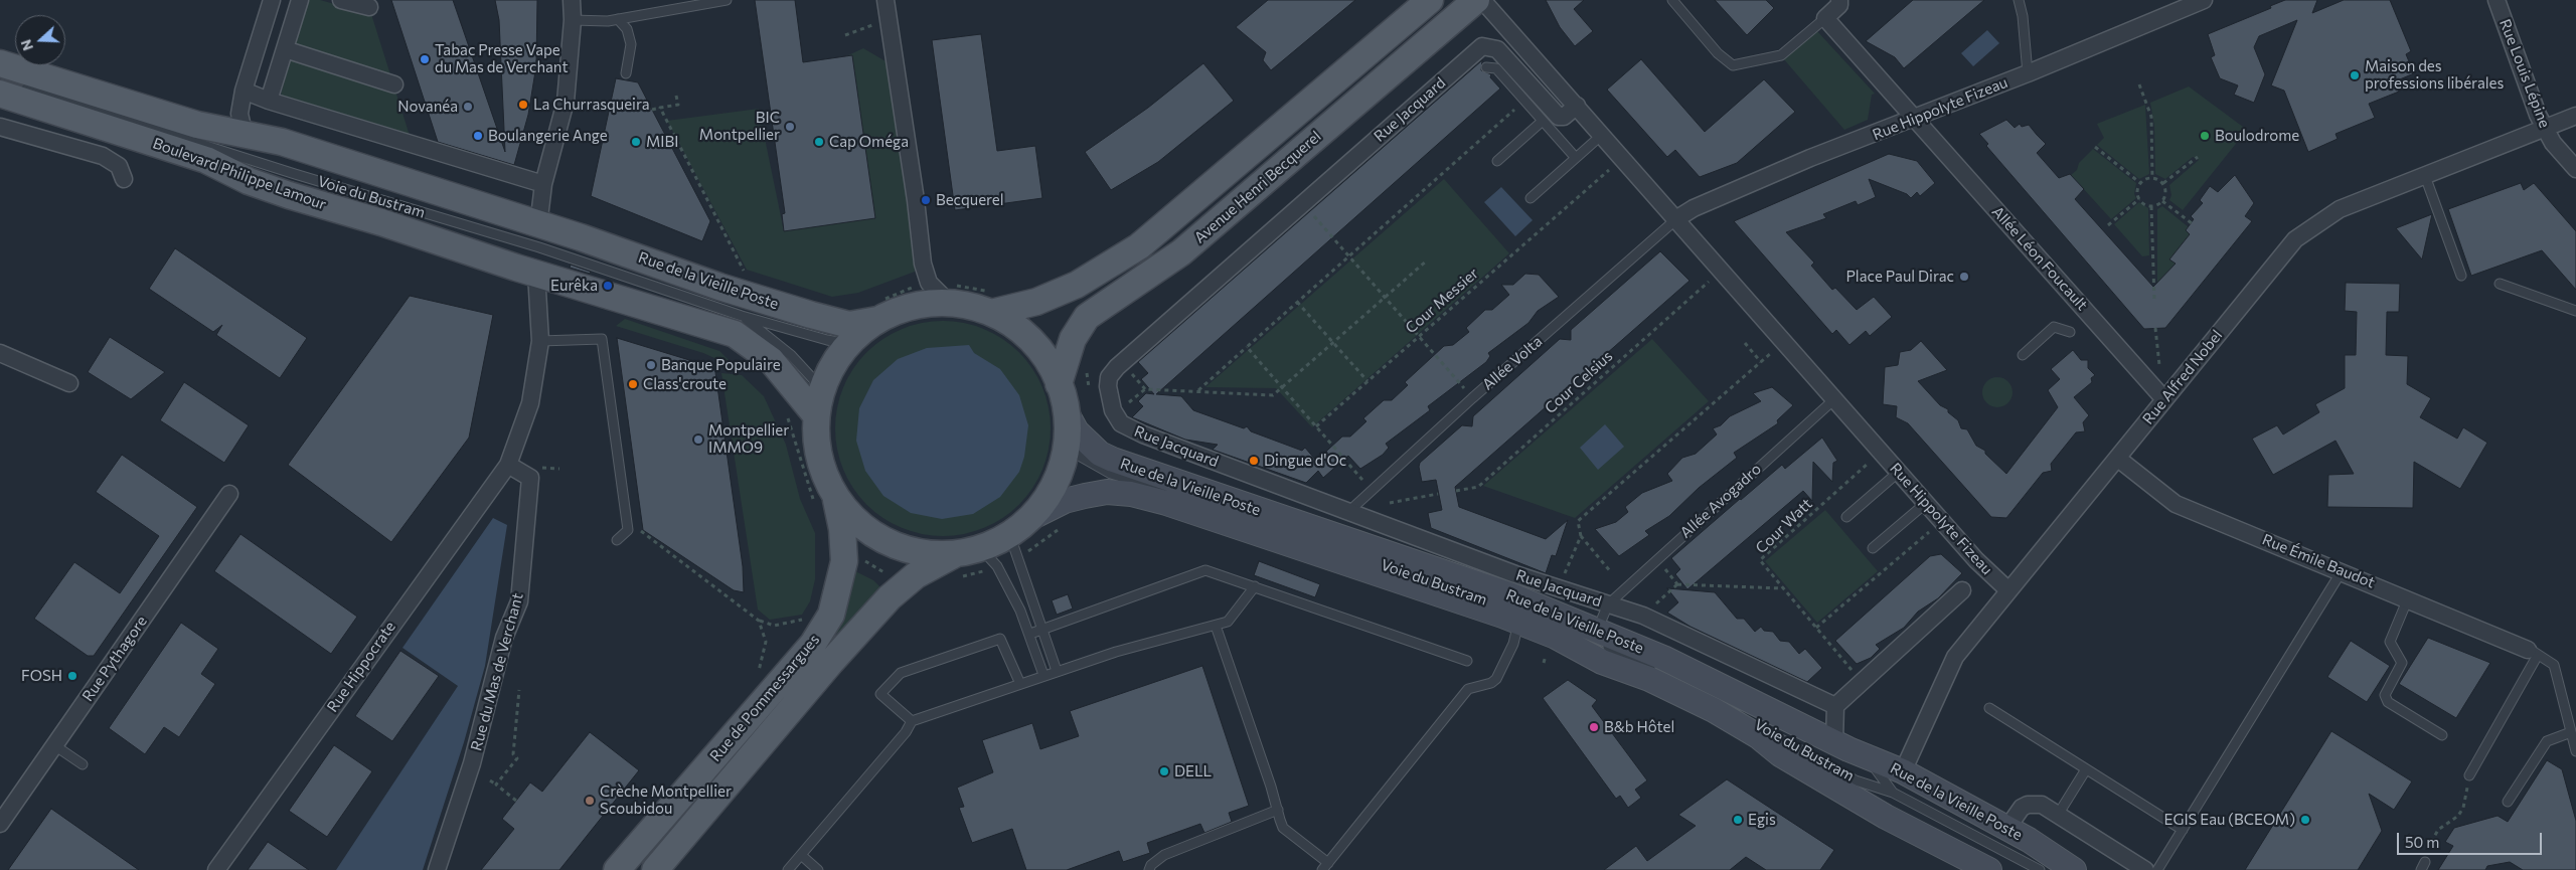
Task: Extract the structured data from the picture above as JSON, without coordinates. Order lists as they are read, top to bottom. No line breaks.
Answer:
{"streets":{"main road":["Boulevard Philippe Lamour","Avenue Henri Becquerel","Rue de la Vieille Poste","Rue de Pommessargues"],"street":["Rue Louis Lépine","Rue Hippolyte Fizeau","Rue Jacquard","Allée Léon Foucault","Rue Alfred Nobel","Rue Émile Baudot","Rue Pythagore","Rue Hippocrate","Rue du Mas de Verchant"],"lane":["Voie du Bustram","Allée Volta","Allée Avogadro"],"path":["Cour Messier","Cour Celsius","Cour Watt"]},"crossings":[["Rue Louis Lépine","Rue Alfred Nobel"],["Rue Hippolyte Fizeau","Rue Jacquard"],["Rue Hippolyte Fizeau","Allée Léon Foucault"],["Rue Hippolyte Fizeau","Cour Messier"],["Rue Hippolyte Fizeau","Allée Volta"],["Rue Hippolyte Fizeau","Rue Alfred Nobel"],["Rue Hippolyte Fizeau","Allée Avogadro"],["Rue Jacquard","Allée Volta"],["Rue Jacquard","Allée Avogadro"],["Boulevard Philippe Lamour","Voie du Bustram"],["Boulevard Philippe Lamour","Rue de la Vieille Poste"],["Voie du Bustram","Rue de la Vieille Poste"],["Allée Léon Foucault","Rue Alfred Nobel"],["Rue de la Vieille Poste","Rue Alfred Nobel"],["Rue Alfred Nobel","Rue Émile Baudot"],["Rue Hippocrate","Rue du Mas de Verchant"]],"places":["Tabac Presse Vape du Mas de Verchant","Maison des professions libérales","La Churrasqueira","Novanéa","BIC Montpellier","Boulangerie Ange","Boulodrome","MIBI","Cap Oméga","Becquerel","Place Paul Dirac","Eurêka","Banque Populaire","Class'croute","Montpellier IMMO9","Dingue d'Oc","FOSH","B&b Hôtel","DELL","Crèche Montpellier Scoubidou","Egis","EGIS Eau (BCEOM)"],"scale_bar":"50 m","north":"left"}
